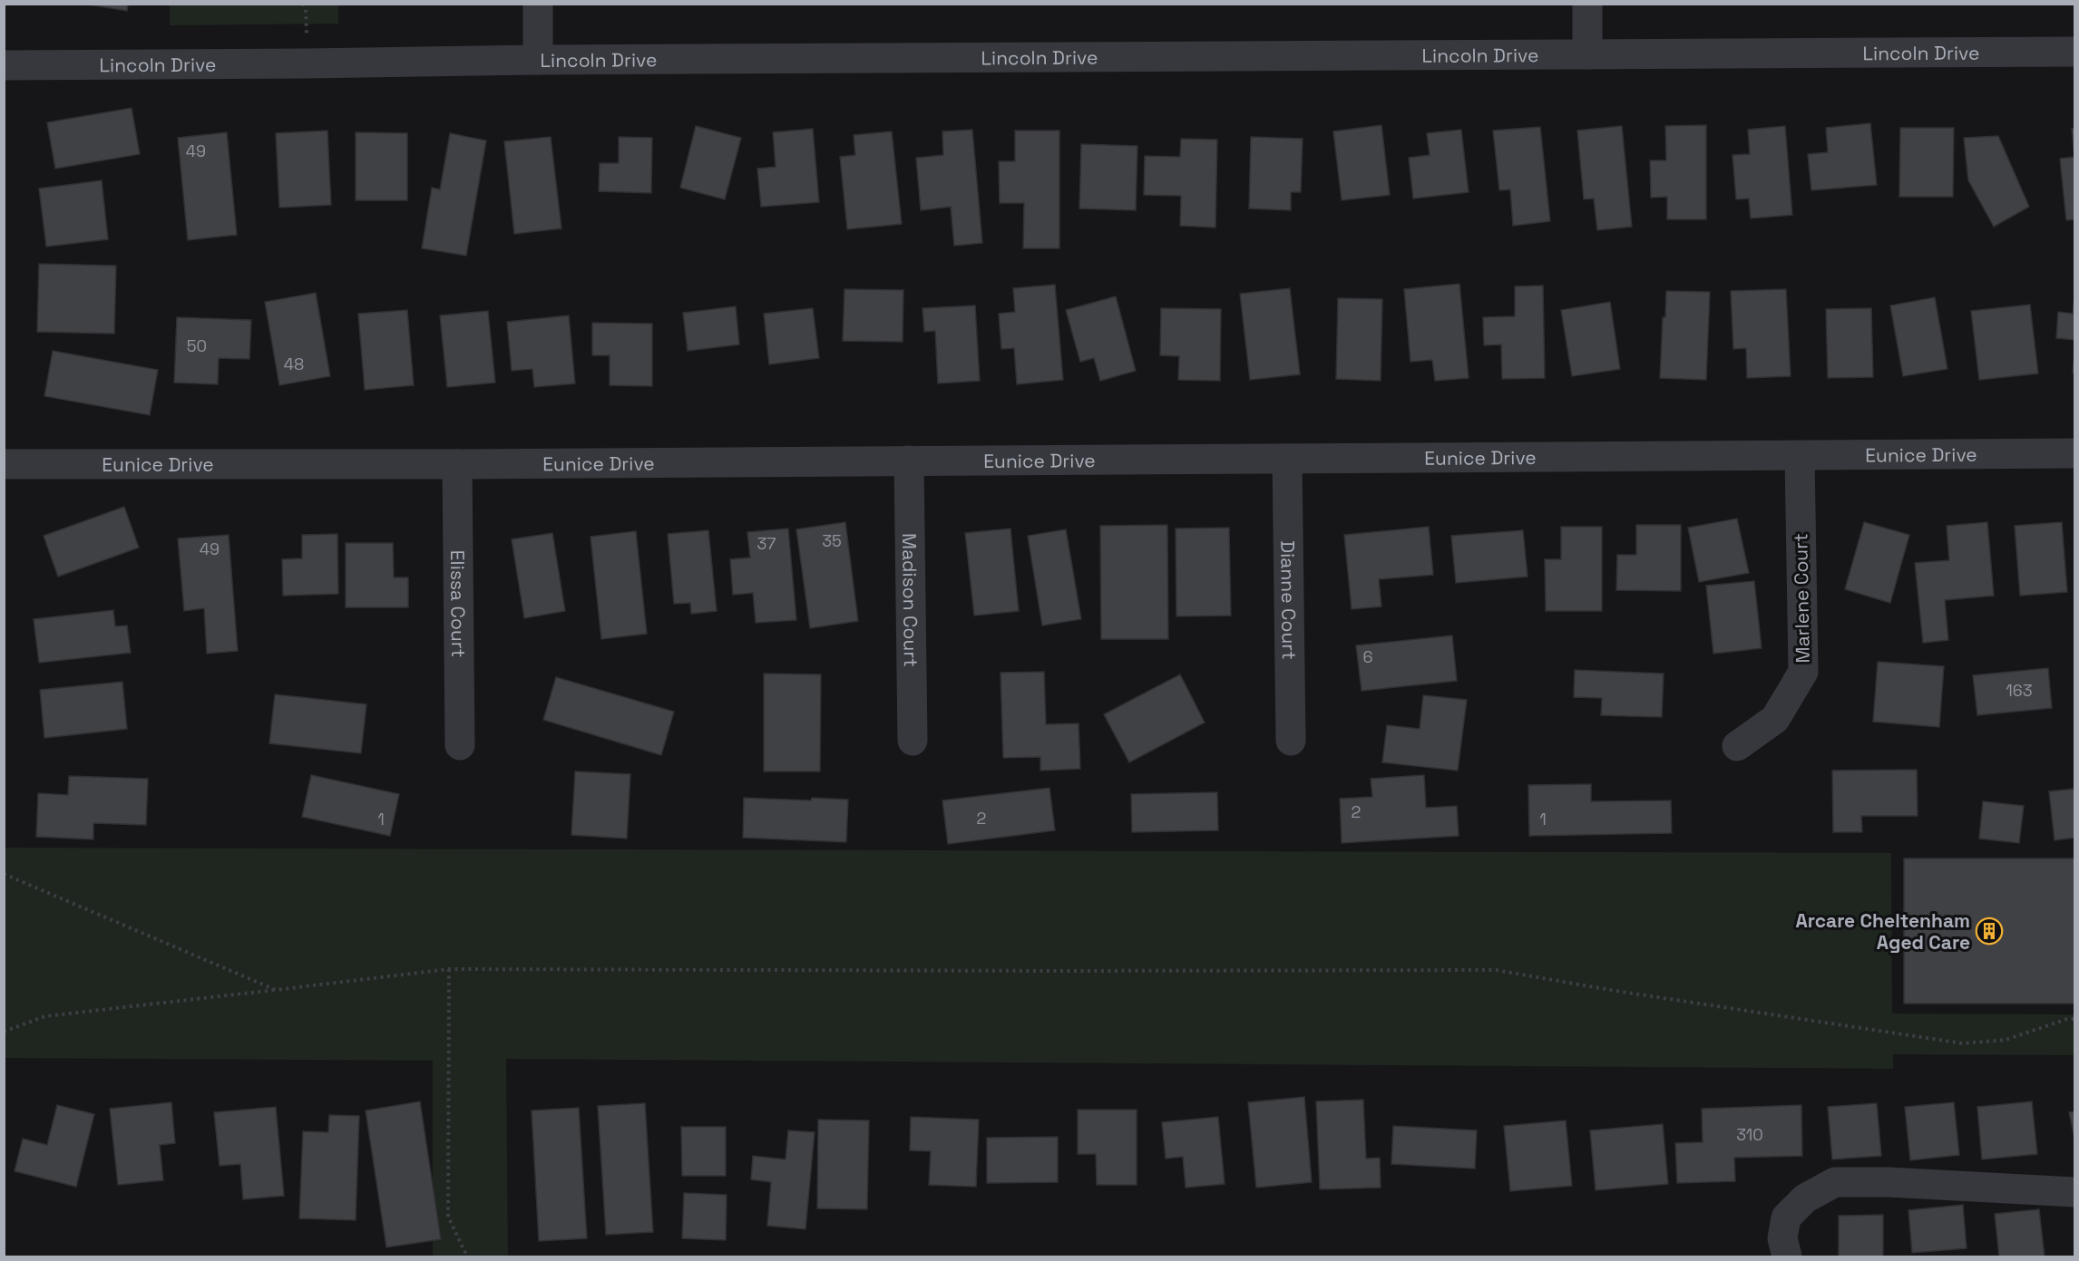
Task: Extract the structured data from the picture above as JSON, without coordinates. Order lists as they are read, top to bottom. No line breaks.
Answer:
{"streets":{"street":["Lincoln Drive","Eunice Drive","Marlene Court","Madison Court","Dianne Court","Elissa Court"]},"crossings":[["Eunice Drive","Marlene Court"],["Eunice Drive","Madison Court"],["Eunice Drive","Dianne Court"],["Eunice Drive","Elissa Court"]],"places":{"building":["Arcare Cheltenham Aged Care"]},"house_numbers":["49","50","48","35","37","49","6","163","2","2","1","1","310"]}
